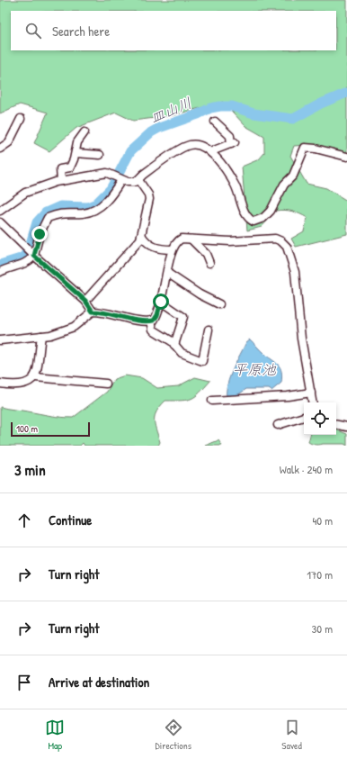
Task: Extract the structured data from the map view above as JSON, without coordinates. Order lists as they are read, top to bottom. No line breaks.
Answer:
{"water":["皿山川","平原池"],"scale_bar":"100 m","page":{"search":"Search here","scale":"100 m","heading":["3 min","Walk · 240 m"],"list":[["Continue","40 m"],["Turn right","170 m"],["Turn right","30 m"],"Arrive at destination"],"nav":["Map","Directions","Saved"]}}
